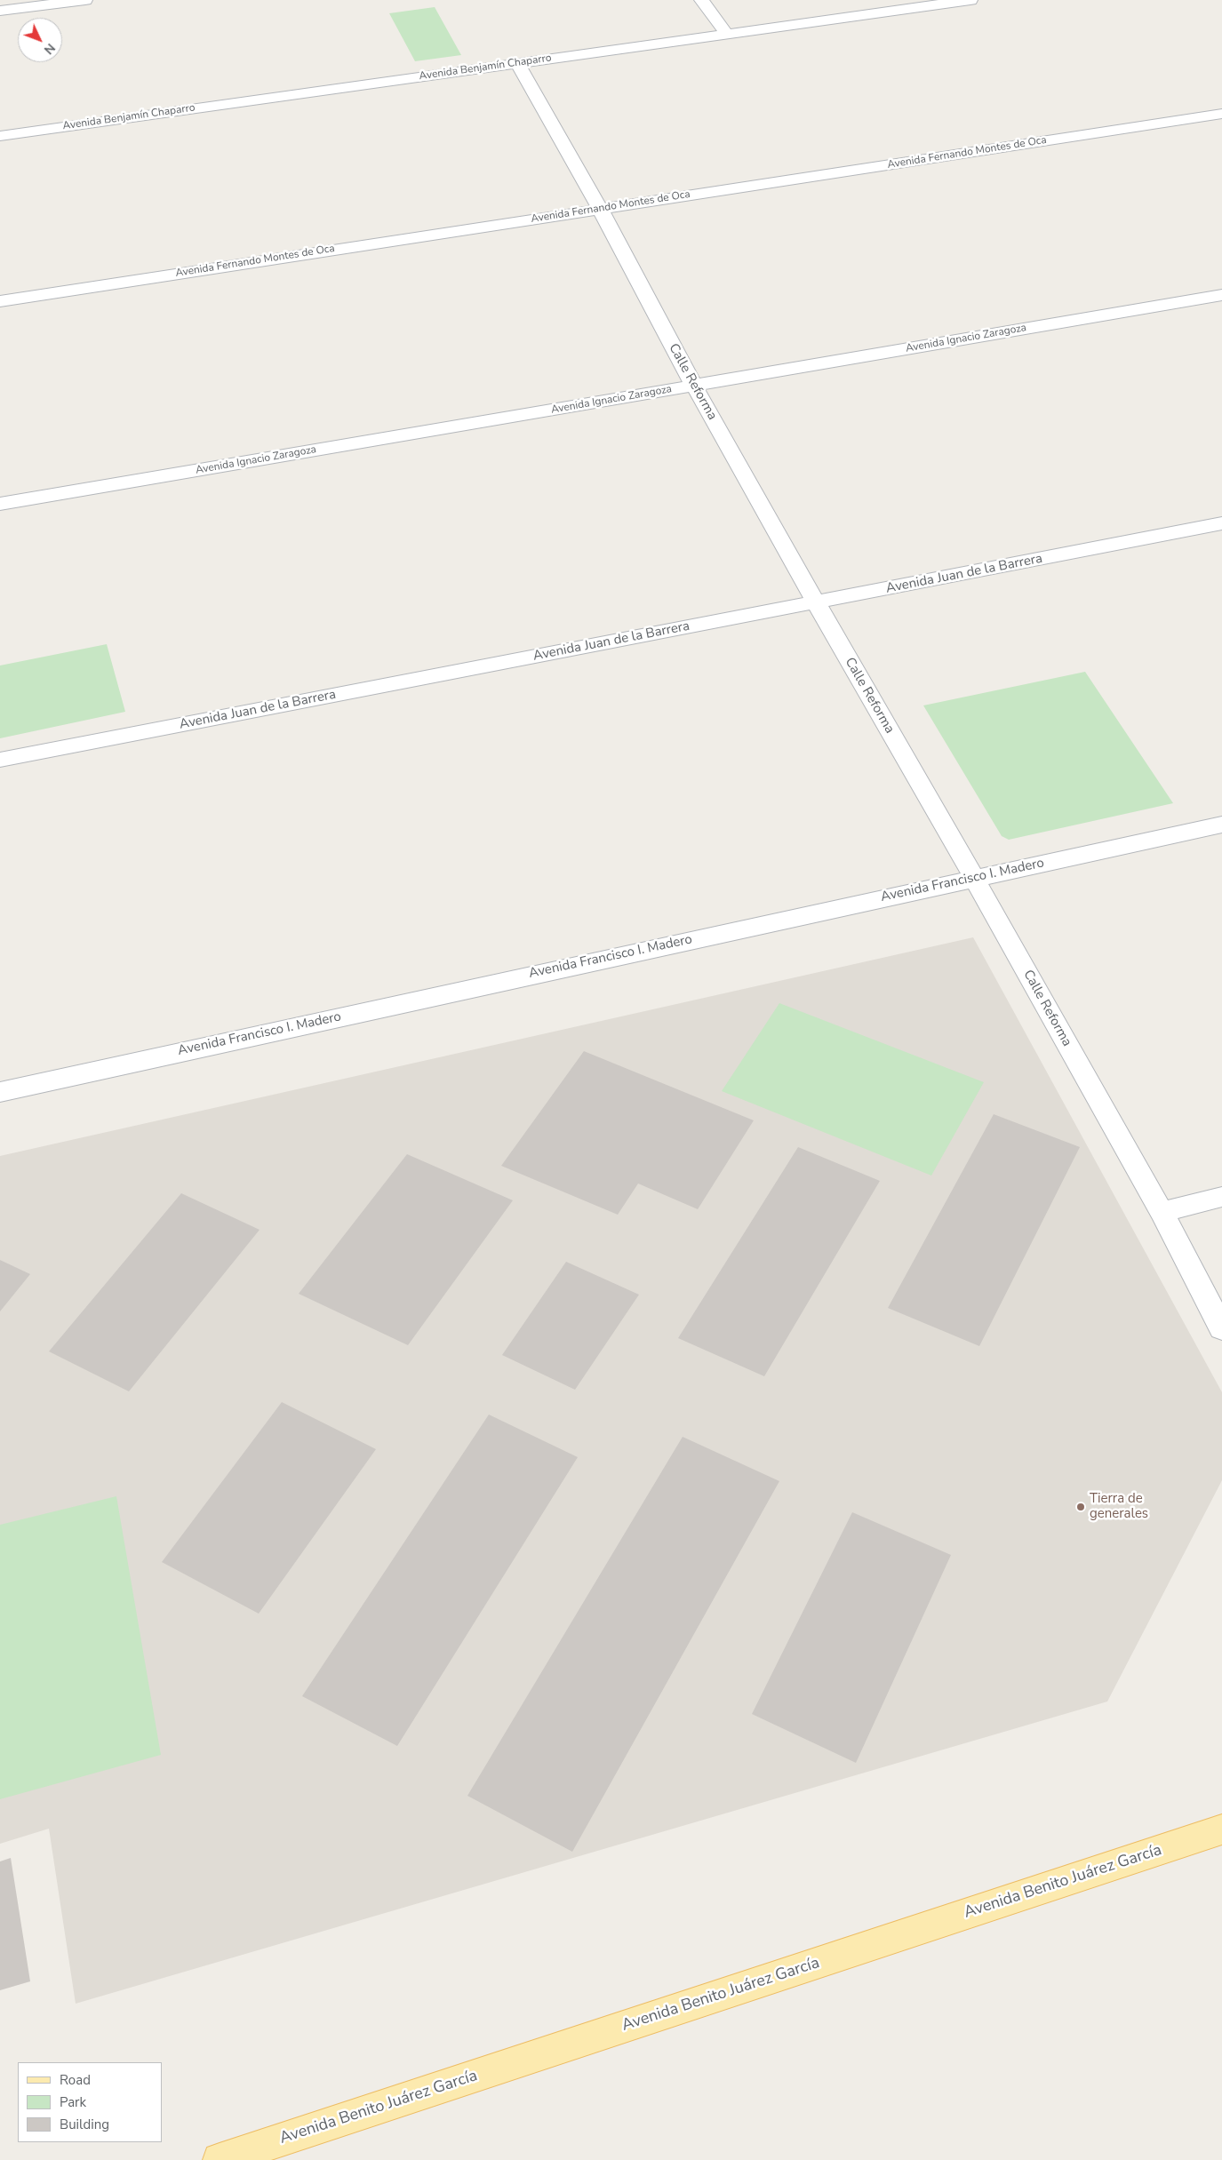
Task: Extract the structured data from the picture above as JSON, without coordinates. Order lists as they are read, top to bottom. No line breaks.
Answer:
{"streets":{"main road":["Avenida Benito Juárez García"],"street":["Avenida Benjamín Chaparro","Avenida Fernando Montes de Oca","Avenida Ignacio Zaragoza","Calle Reforma","Avenida Juan de la Barrera","Avenida Francisco I. Madero"]},"crossings":[["Avenida Benjamín Chaparro","Calle Reforma"],["Avenida Fernando Montes de Oca","Calle Reforma"],["Avenida Ignacio Zaragoza","Calle Reforma"],["Calle Reforma","Avenida Juan de la Barrera"],["Calle Reforma","Avenida Francisco I. Madero"]],"places":["Tierra de generales"],"legend":["Road","Park","Building"],"north":"bottom right"}
